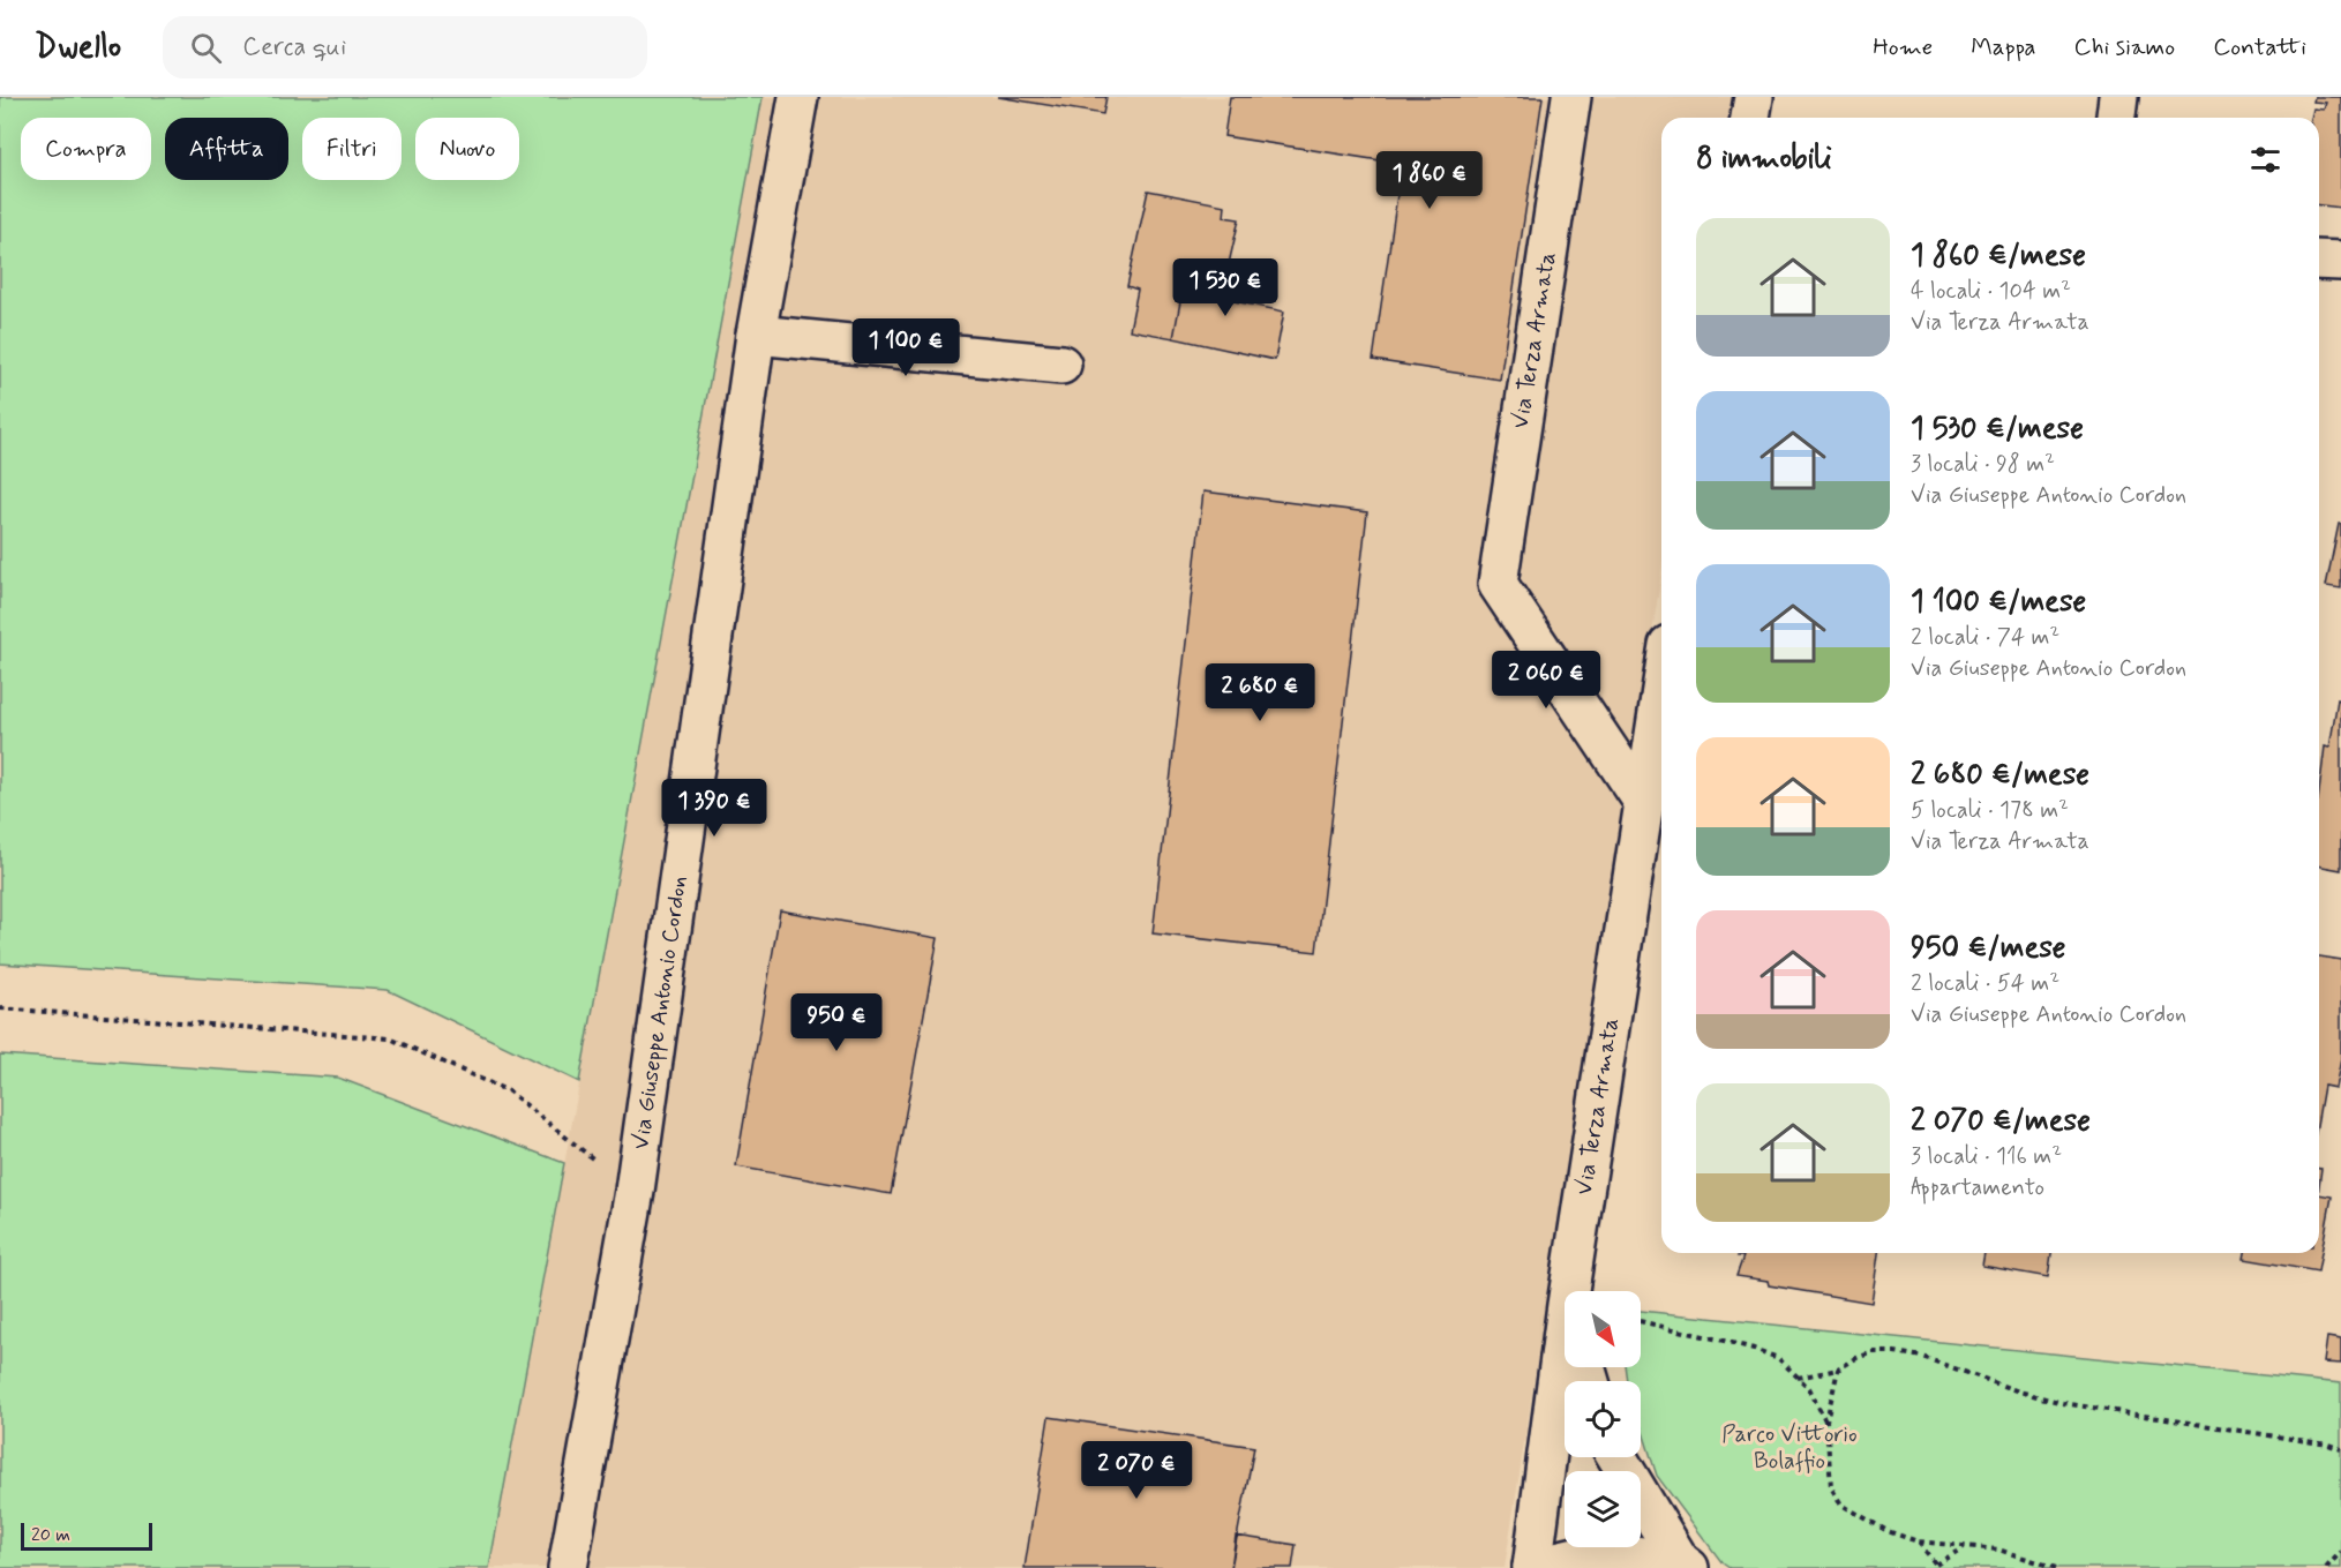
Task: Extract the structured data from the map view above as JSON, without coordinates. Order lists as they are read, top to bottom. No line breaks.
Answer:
{"streets":{"street":["Via Terza Armata","Via Giuseppe Antonio Cordon"]},"parks":["Parco Vittorio Bolaffio"],"scale_bar":"20 m","north":"bottom right","page":{"header":"Dwello","search":"Cerca qui","nav":["Home","Mappa","Chi siamo","Contatti"],"chip":["Compra","Affitta","Filtri","Nuovo"],"heading":"8 immobili","price":["1 860 €","1 530 €","1 100 €","2 060 €","2 680 €","1 390 €","950 €","2 070 €"],"list":[{"name":"1 860 €/mese","note":"4 locali · 104 m² · Via Terza Armata"},{"name":"1 530 €/mese","note":"3 locali · 98 m² · Via Giuseppe Antonio Cordon"},{"name":"1 100 €/mese","note":"2 locali · 74 m² · Via Giuseppe Antonio Cordon"},{"name":"2 680 €/mese","note":"5 locali · 178 m² · Via Terza Armata"},{"name":"950 €/mese","note":"2 locali · 54 m² · Via Giuseppe Antonio Cordon"},{"name":"2 070 €/mese","note":"3 locali · 116 m² · Appartamento"}],"scale":"20 m"}}
